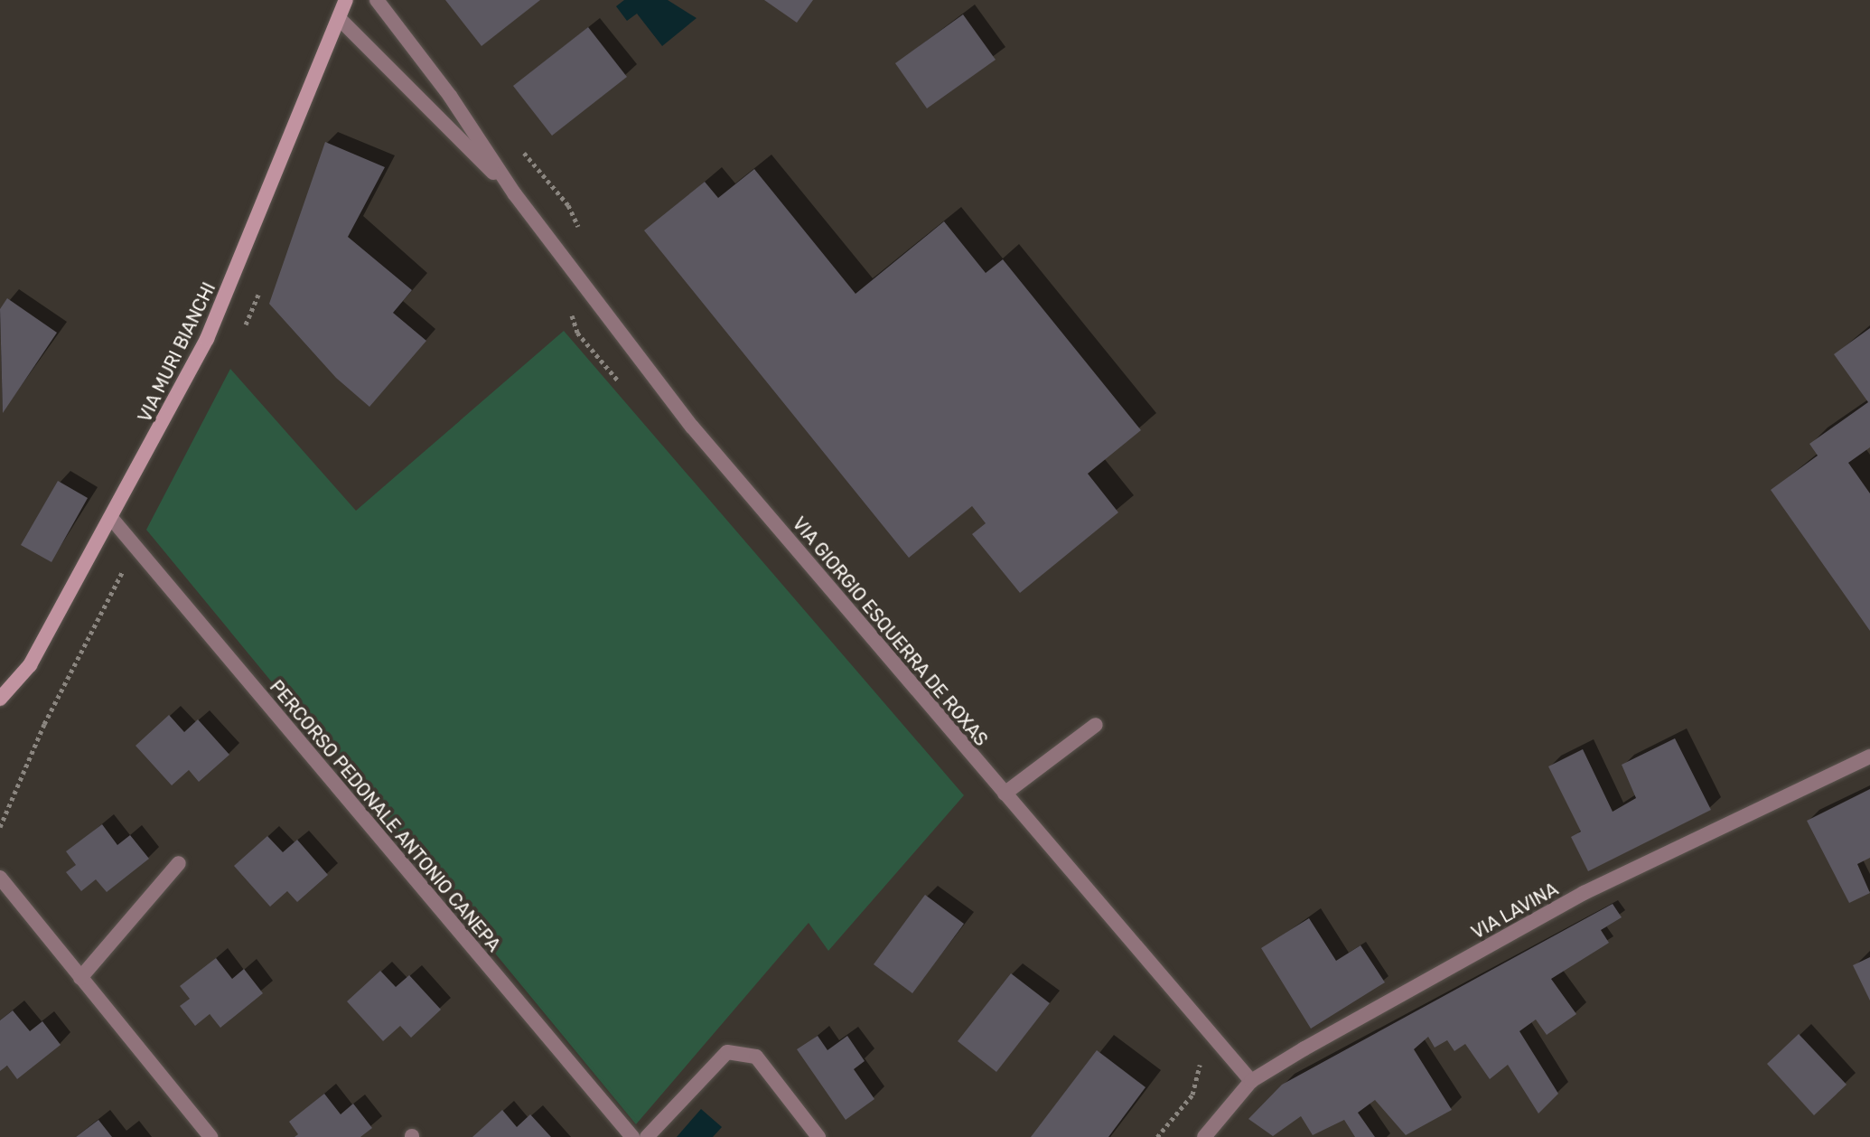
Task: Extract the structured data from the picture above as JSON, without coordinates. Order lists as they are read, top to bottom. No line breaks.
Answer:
{"streets":{"main road":["VIA MURI BIANCHI"],"street":["VIA GIORGIO ESQUERRA DE ROXAS","PERCORSO PEDONALE ANTONIO CANEPA","VIA LAVINA"]},"crossings":[["VIA MURI BIANCHI","PERCORSO PEDONALE ANTONIO CANEPA"],["VIA GIORGIO ESQUERRA DE ROXAS","VIA LAVINA"]]}
